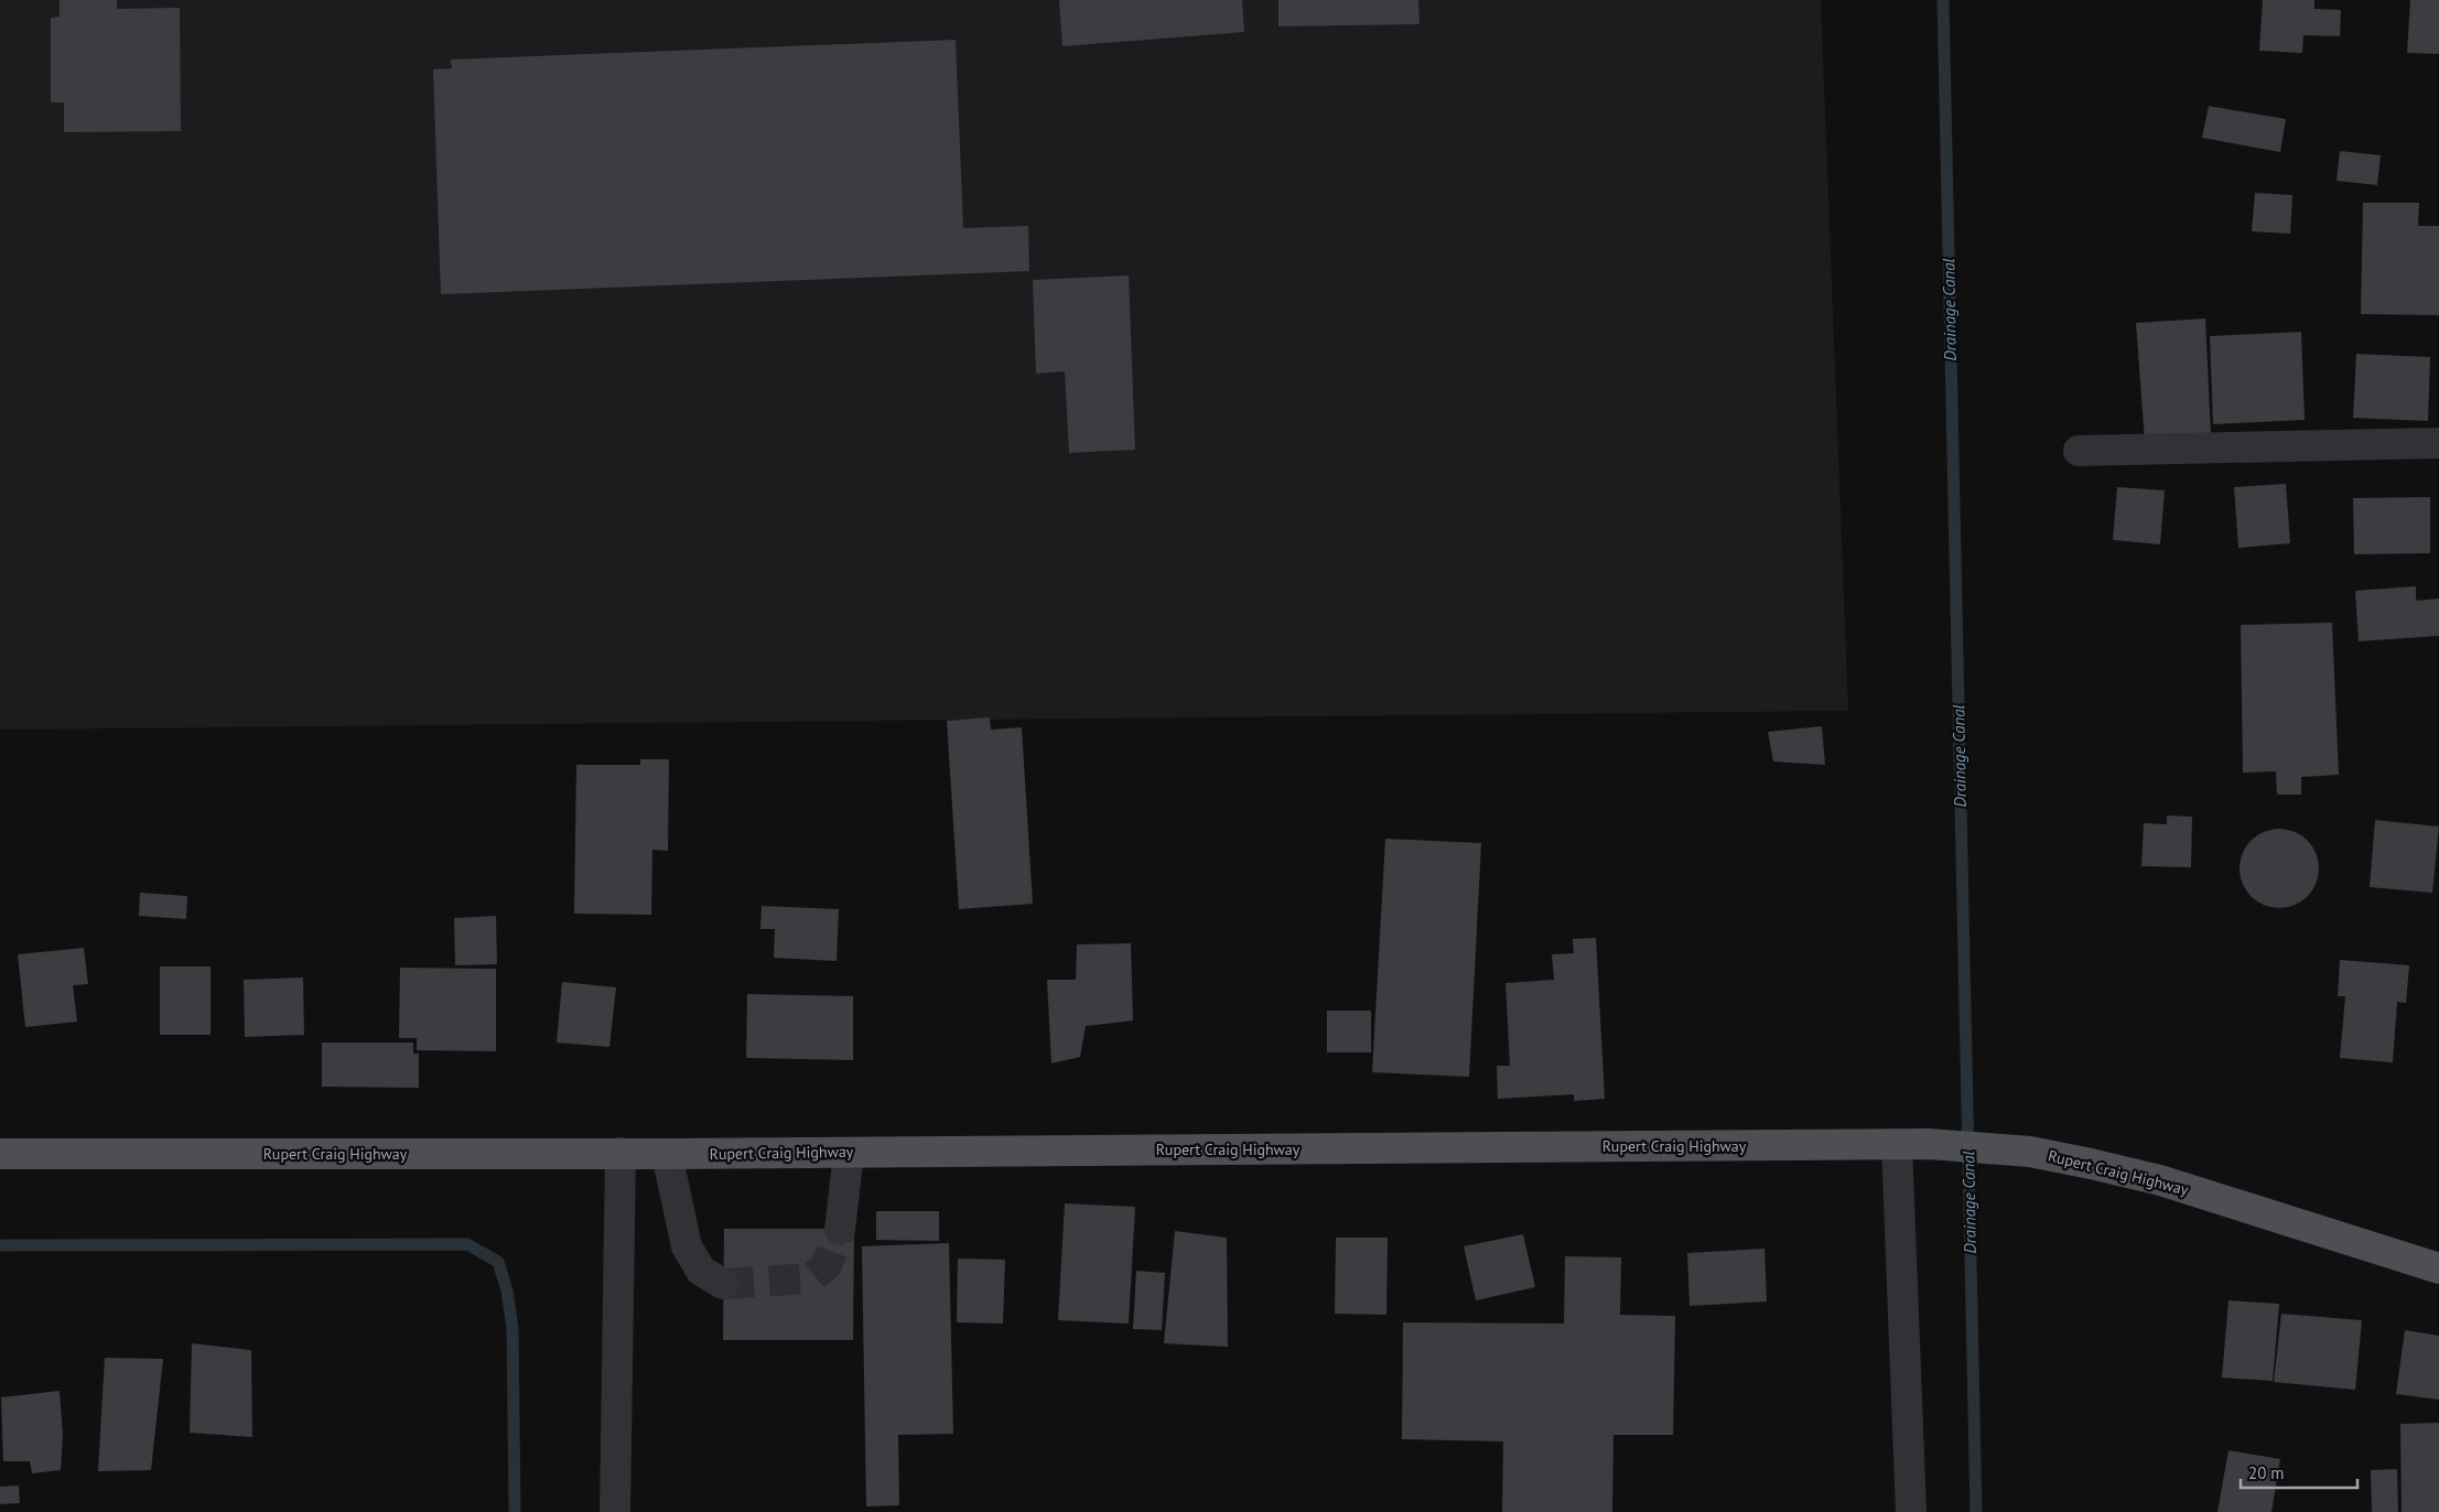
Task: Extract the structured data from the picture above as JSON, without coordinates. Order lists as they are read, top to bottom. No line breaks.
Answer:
{"streets":{"main road":["Rupert Craig Highway"]},"water":["Drainage Canal"],"scale_bar":"20 m"}
